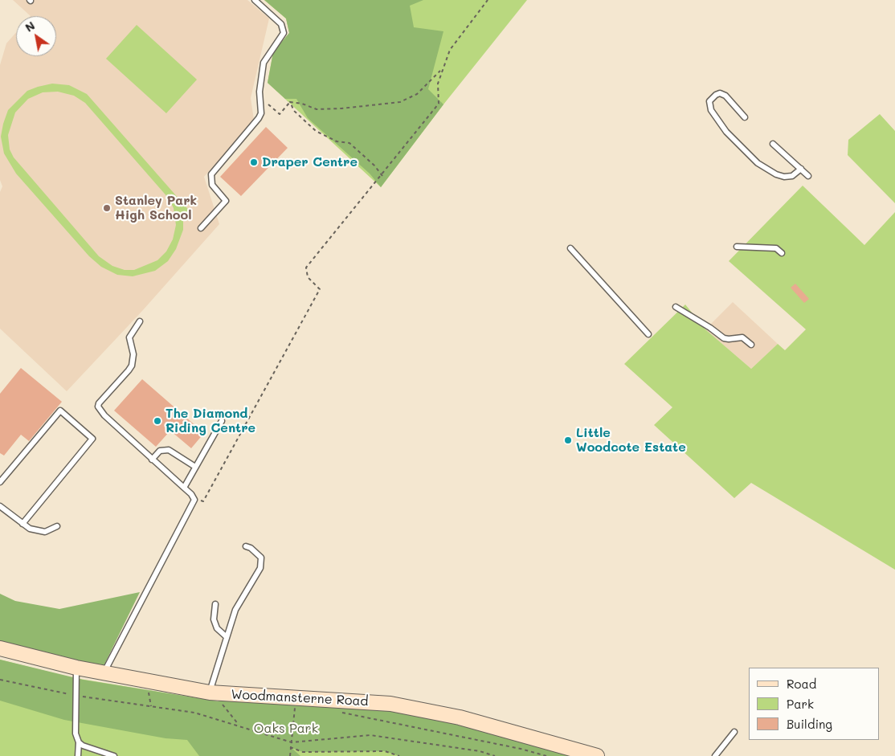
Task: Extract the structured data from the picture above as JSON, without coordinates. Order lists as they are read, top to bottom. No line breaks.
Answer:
{"streets":{"main road":["Woodmansterne Road"]},"parks":["Oaks Park"],"places":["Draper Centre","Stanley Park High School","The Diamond Riding Centre","Little Woodcote Estate"],"legend":["Road","Park","Building"],"north":"top left"}
